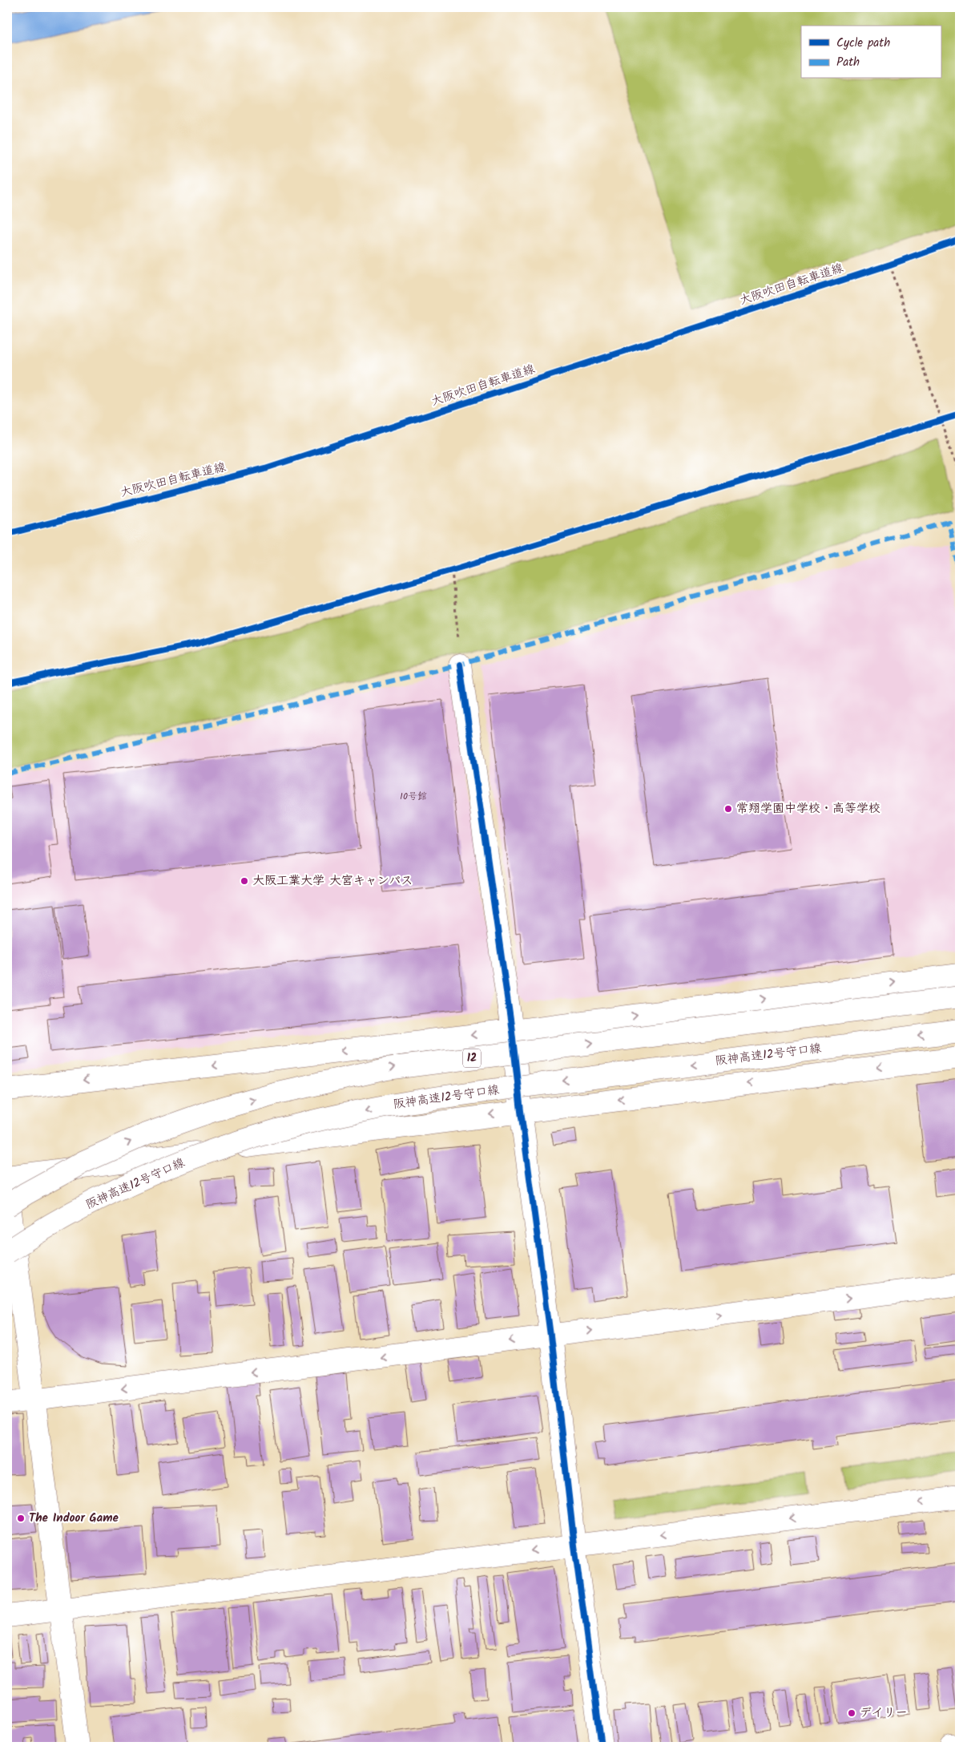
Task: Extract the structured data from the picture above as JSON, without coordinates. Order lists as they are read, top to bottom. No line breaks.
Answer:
{"streets":{"main road":["阪神高速12号守口線","12"],"cycle path":["大阪吹田自転車道線"]},"places":["常翔学園中学校・高等学校","大阪工業大学 大宮キャンパス","The Indoor Game","デイリー"],"house_numbers":["10号館"],"legend":["Cycle path","Path"]}
